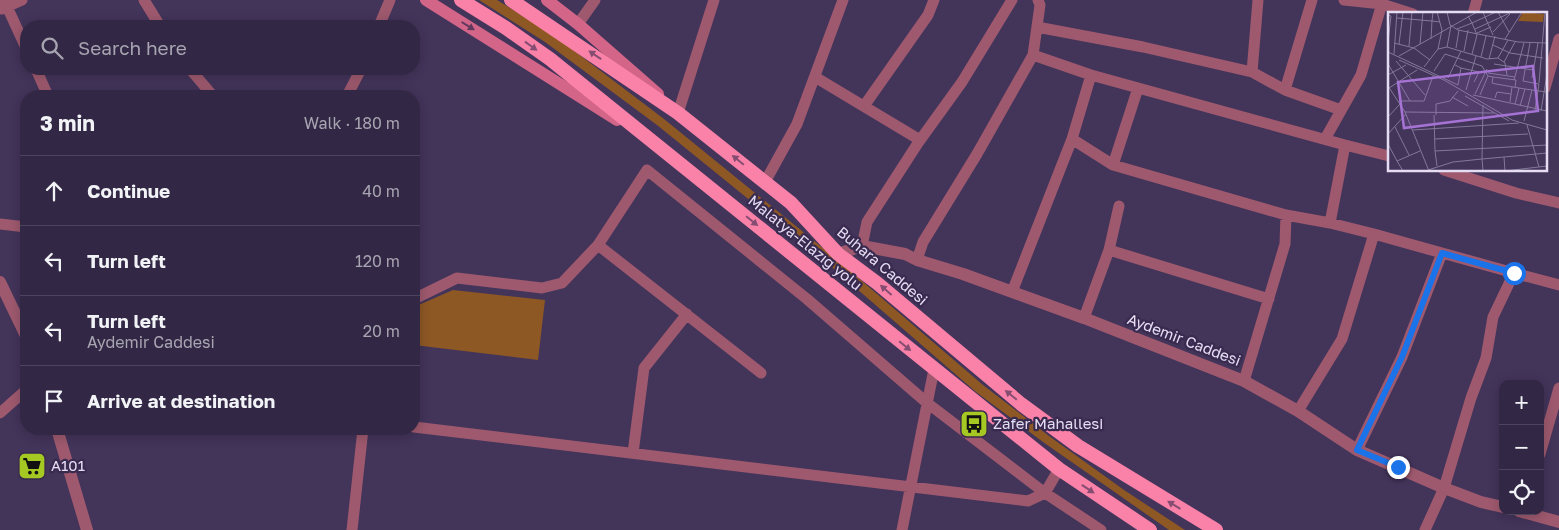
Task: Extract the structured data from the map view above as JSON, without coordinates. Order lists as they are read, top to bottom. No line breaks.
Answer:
{"streets":{"highway":["Malatya-Elazığ yolu","Buhara Caddesi"],"street":["Aydemir Caddesi"]},"crossings":[["Buhara Caddesi","Aydemir Caddesi"]],"one_way":["Malatya-Elazığ yolu","Buhara Caddesi"],"places":{"bus stop":["Zafer Mahallesi"],"supermarket":["A101"]},"page":{"search":"Search here","heading":["3 min","Walk · 180 m"],"list":[["Continue","40 m"],["Turn left","120 m"],["Turn left","Aydemir Caddesi","20 m"],"Arrive at destination"],"map_buttons":["+","−"]}}
